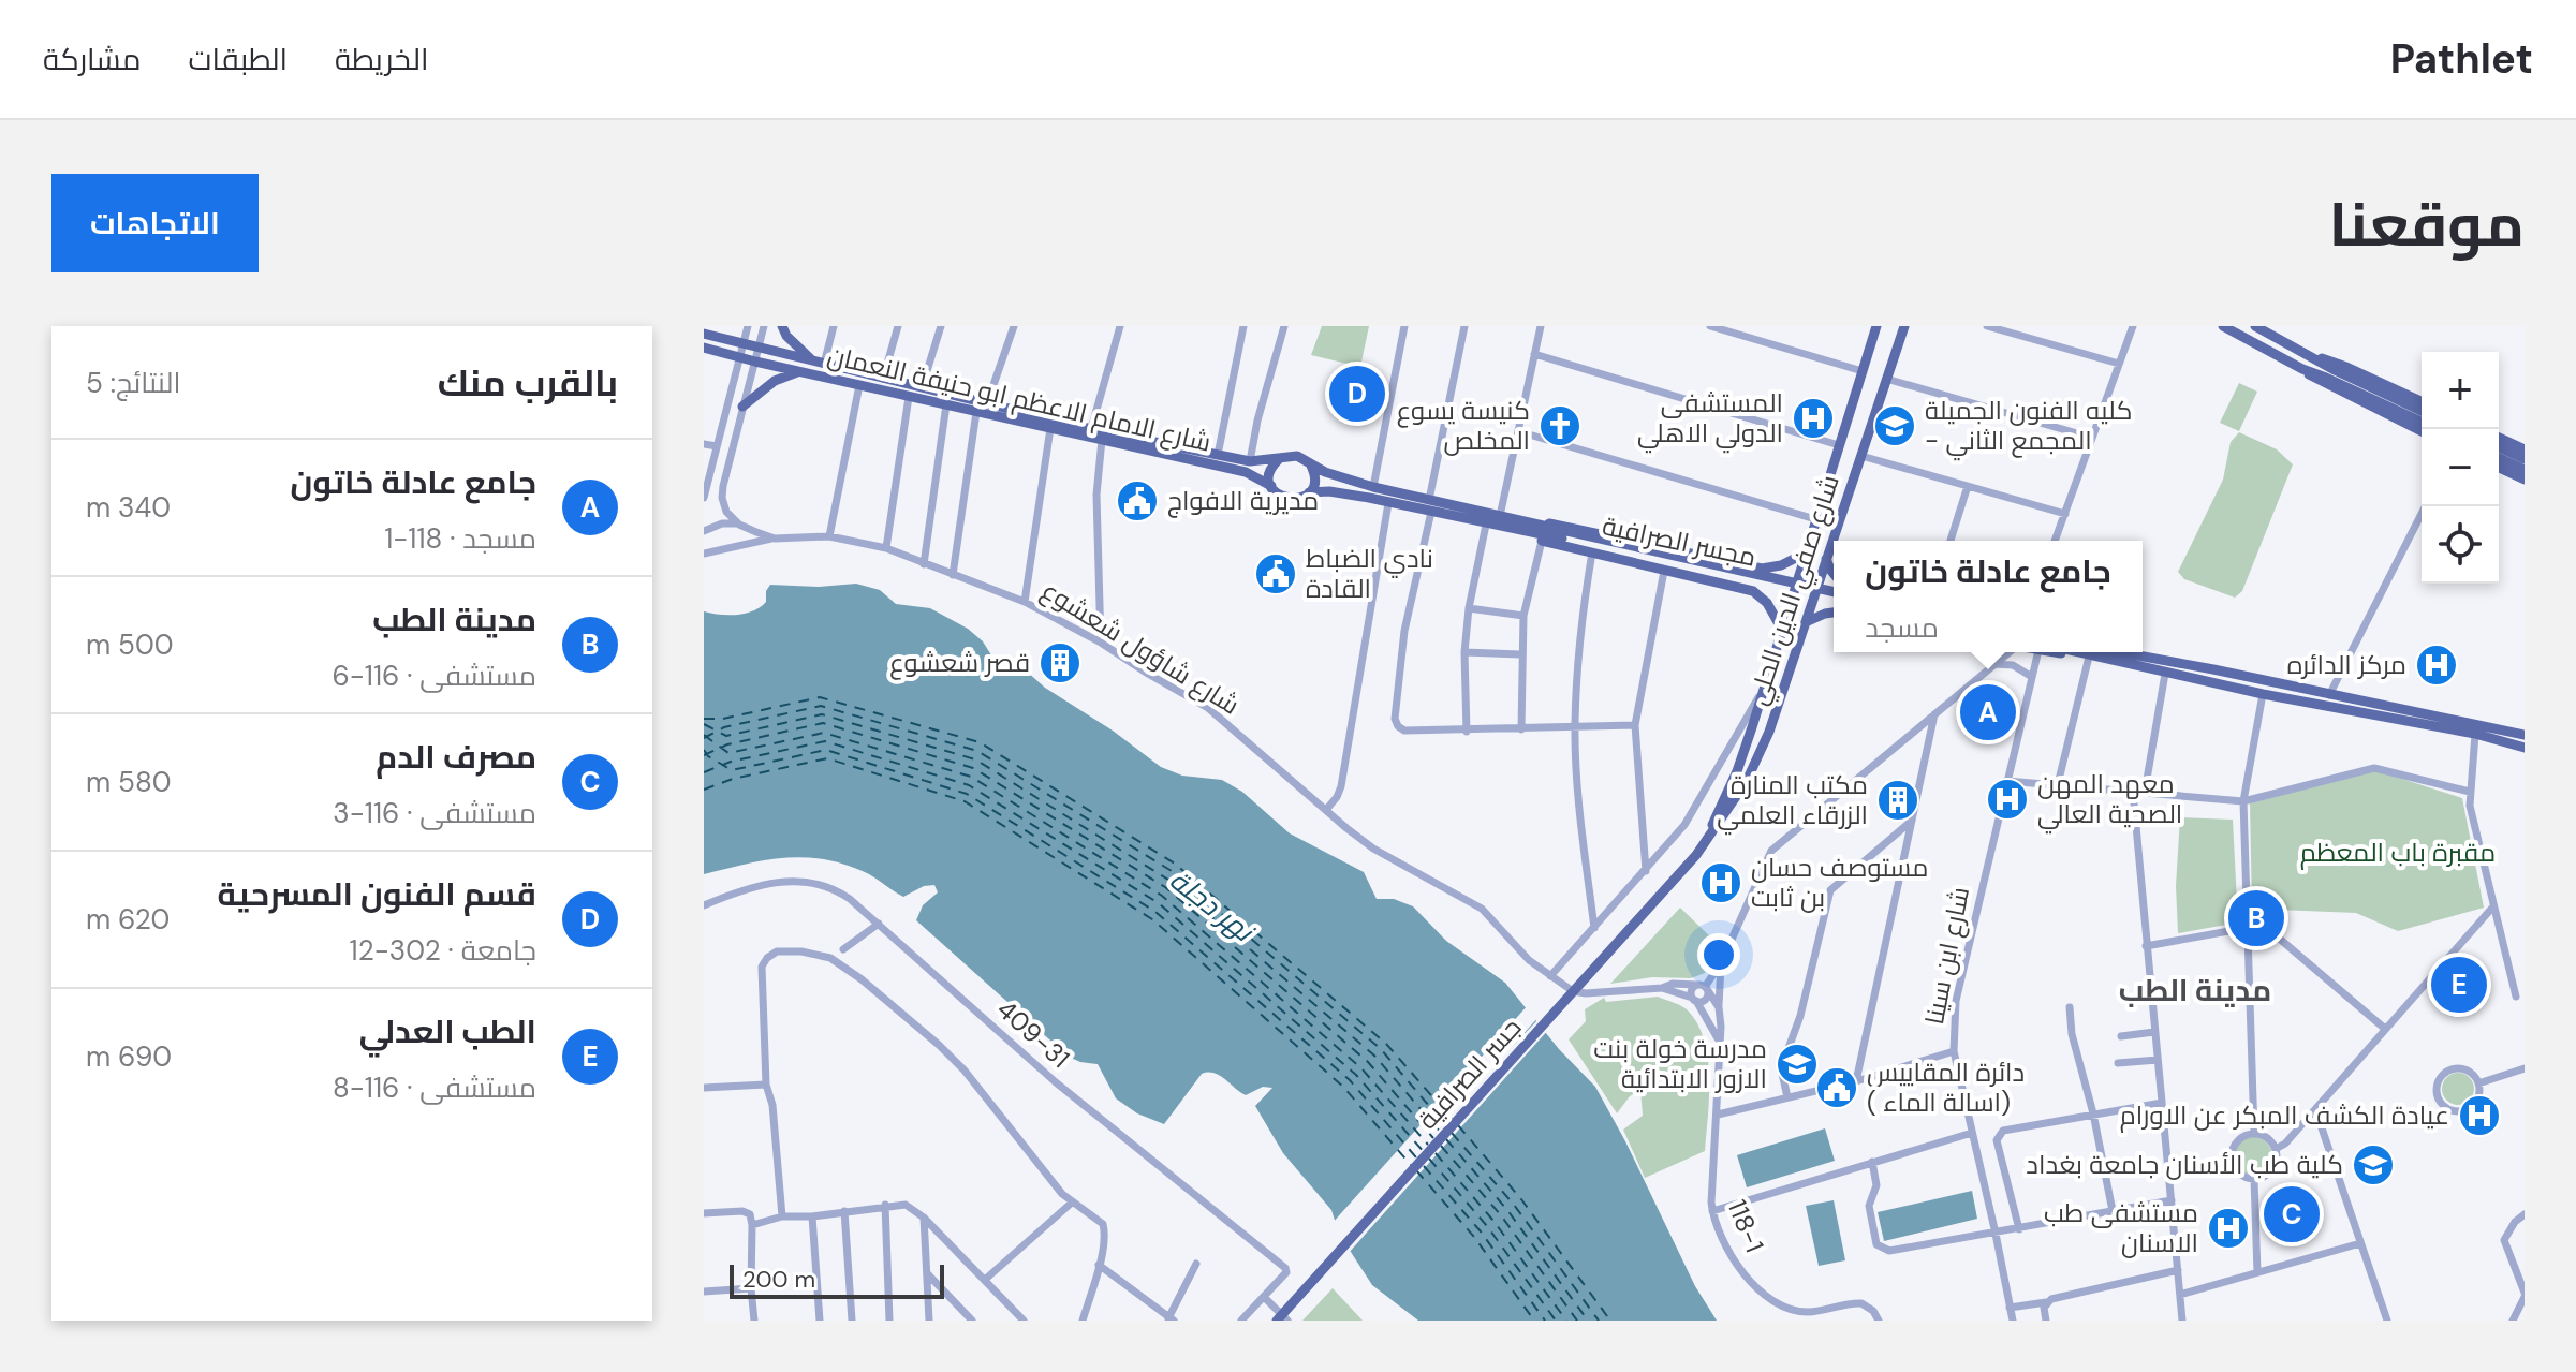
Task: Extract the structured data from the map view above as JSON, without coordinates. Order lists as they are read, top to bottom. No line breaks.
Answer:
{"streets":{"main road":["شارع الامام الاعظم ابو حنيفة النعمان","مجسر الصرافية","شارع صفي الدين الحلي","جسر الصرافية"],"street":["شارع شاؤول شعشوع","شارع ابن سينا","409-31","118-1"]},"crossings":[["شارع صفي الدين الحلي","جسر الصرافية"]],"districts":["مدينة الطب"],"water":["نهر دجلة"],"parks":["مقبرة باب المعظم"],"places":{"hospital":["المستشفى الدولي الاهلي","مركز الدائره","معهد المهن الصحية العالي","مستوصف حسان بن ثابت","عيادة الكشف المبكر عن الاورام","مستشفى طب الاسنان"],"church":["كنيسة يسوع المخلص"],"school or university":["كليه الفنون الجميلة - المجمع الثاني","مدرسة خولة بنت الازور الابتدائية","كلية طب الأسنان جامعة بغداد"],"public building":["مديرية الافواج","نادي الضباط القادة","دائرة المقاييس ( اسالة الماء)"],"building":["قصر شعشوع","مكتب المنارة الزرقاء العلمي"]},"scale_bar":"200 m","page":{"header":"Pathlet","nav":["الخريطة","الطبقات","مشاركة"],"title":"موقعنا","buttons":"الاتجاهات","heading":["بالقرب منك","النتائج: 5"],"map_buttons":["+","−"],"pins":["D","A","B","E","C"],"list":[{"mark":"A","name":"جامع عادلة خاتون","note":"مسجد · 118-1","value":"340 m"},{"mark":"B","name":"مدينة الطب","note":"مستشفى · 116-6","value":"500 m"},{"mark":"C","name":"مصرف الدم","note":"مستشفى · 116-3","value":"580 m"},{"mark":"D","name":"قسم الفنون المسرحية","note":"جامعة · 302-12","value":"620 m"},{"mark":"E","name":"الطب العدلي","note":"مستشفى · 116-8","value":"690 m"}],"popup":["جامع عادلة خاتون","مسجد"],"scale":"200 m"}}
